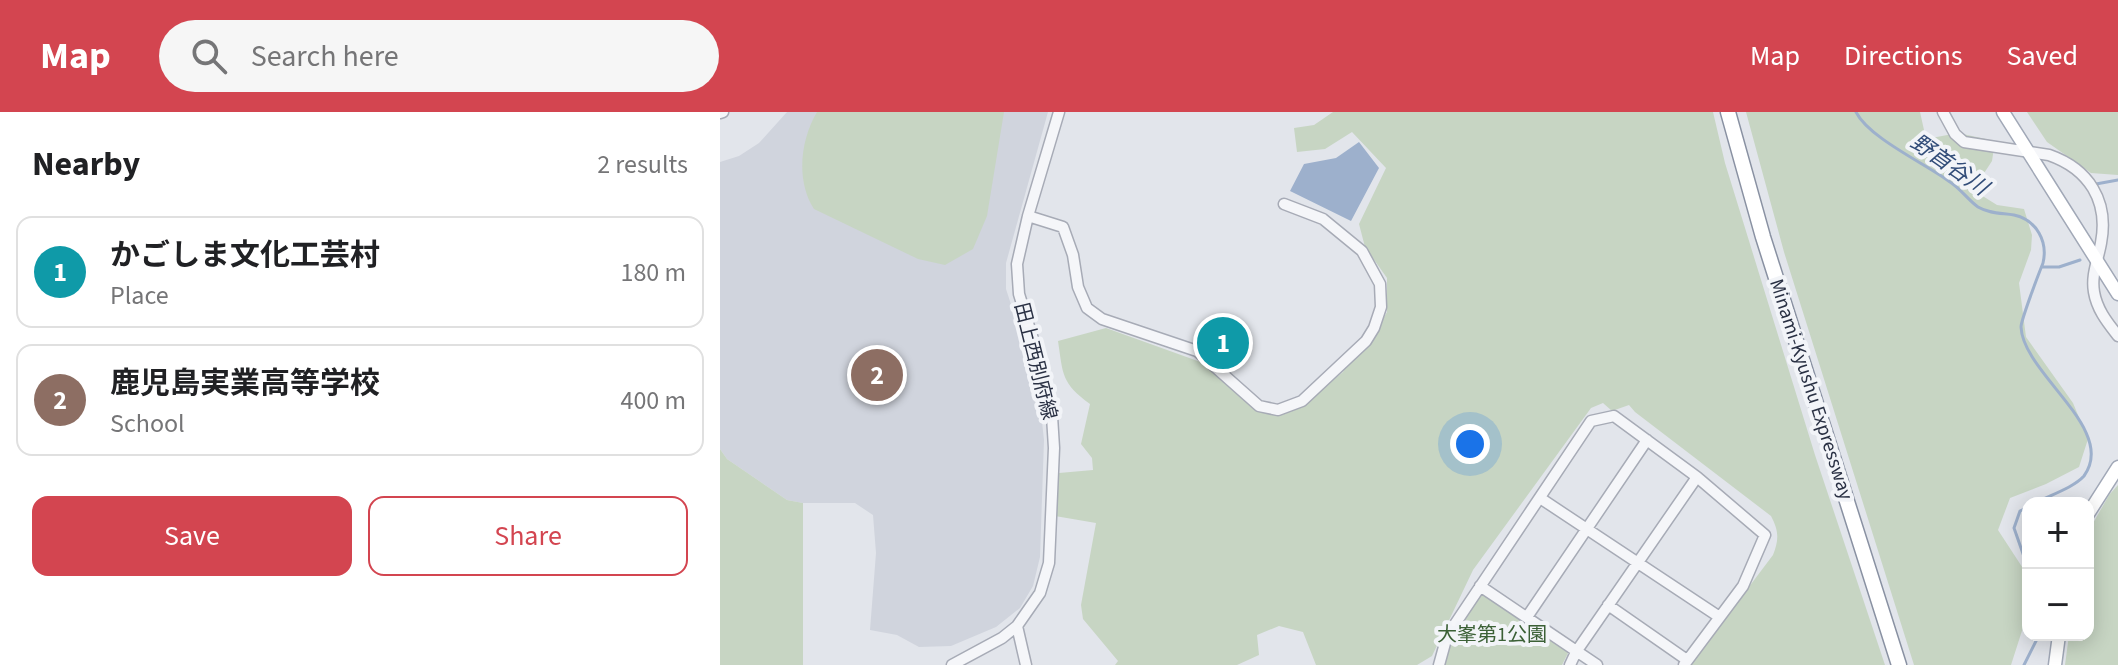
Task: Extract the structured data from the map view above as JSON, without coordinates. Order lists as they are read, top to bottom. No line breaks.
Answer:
{"streets":{"highway":["Minami-Kyushu Expressway"],"street":["田上西別府線"]},"water":["野首谷川"],"parks":["大峯第1公園"],"page":{"header":"Map","search":"Search here","nav":["Map","Directions","Saved"],"heading":["Nearby","2 results"],"list":[{"mark":"1","name":"かごしま文化工芸村","note":"Place","value":"180 m"},{"mark":"2","name":"鹿児島実業高等学校","note":"School","value":"400 m"}],"pins":["1","2"],"buttons":["Save","Share"],"map_buttons":["+","−"]}}
